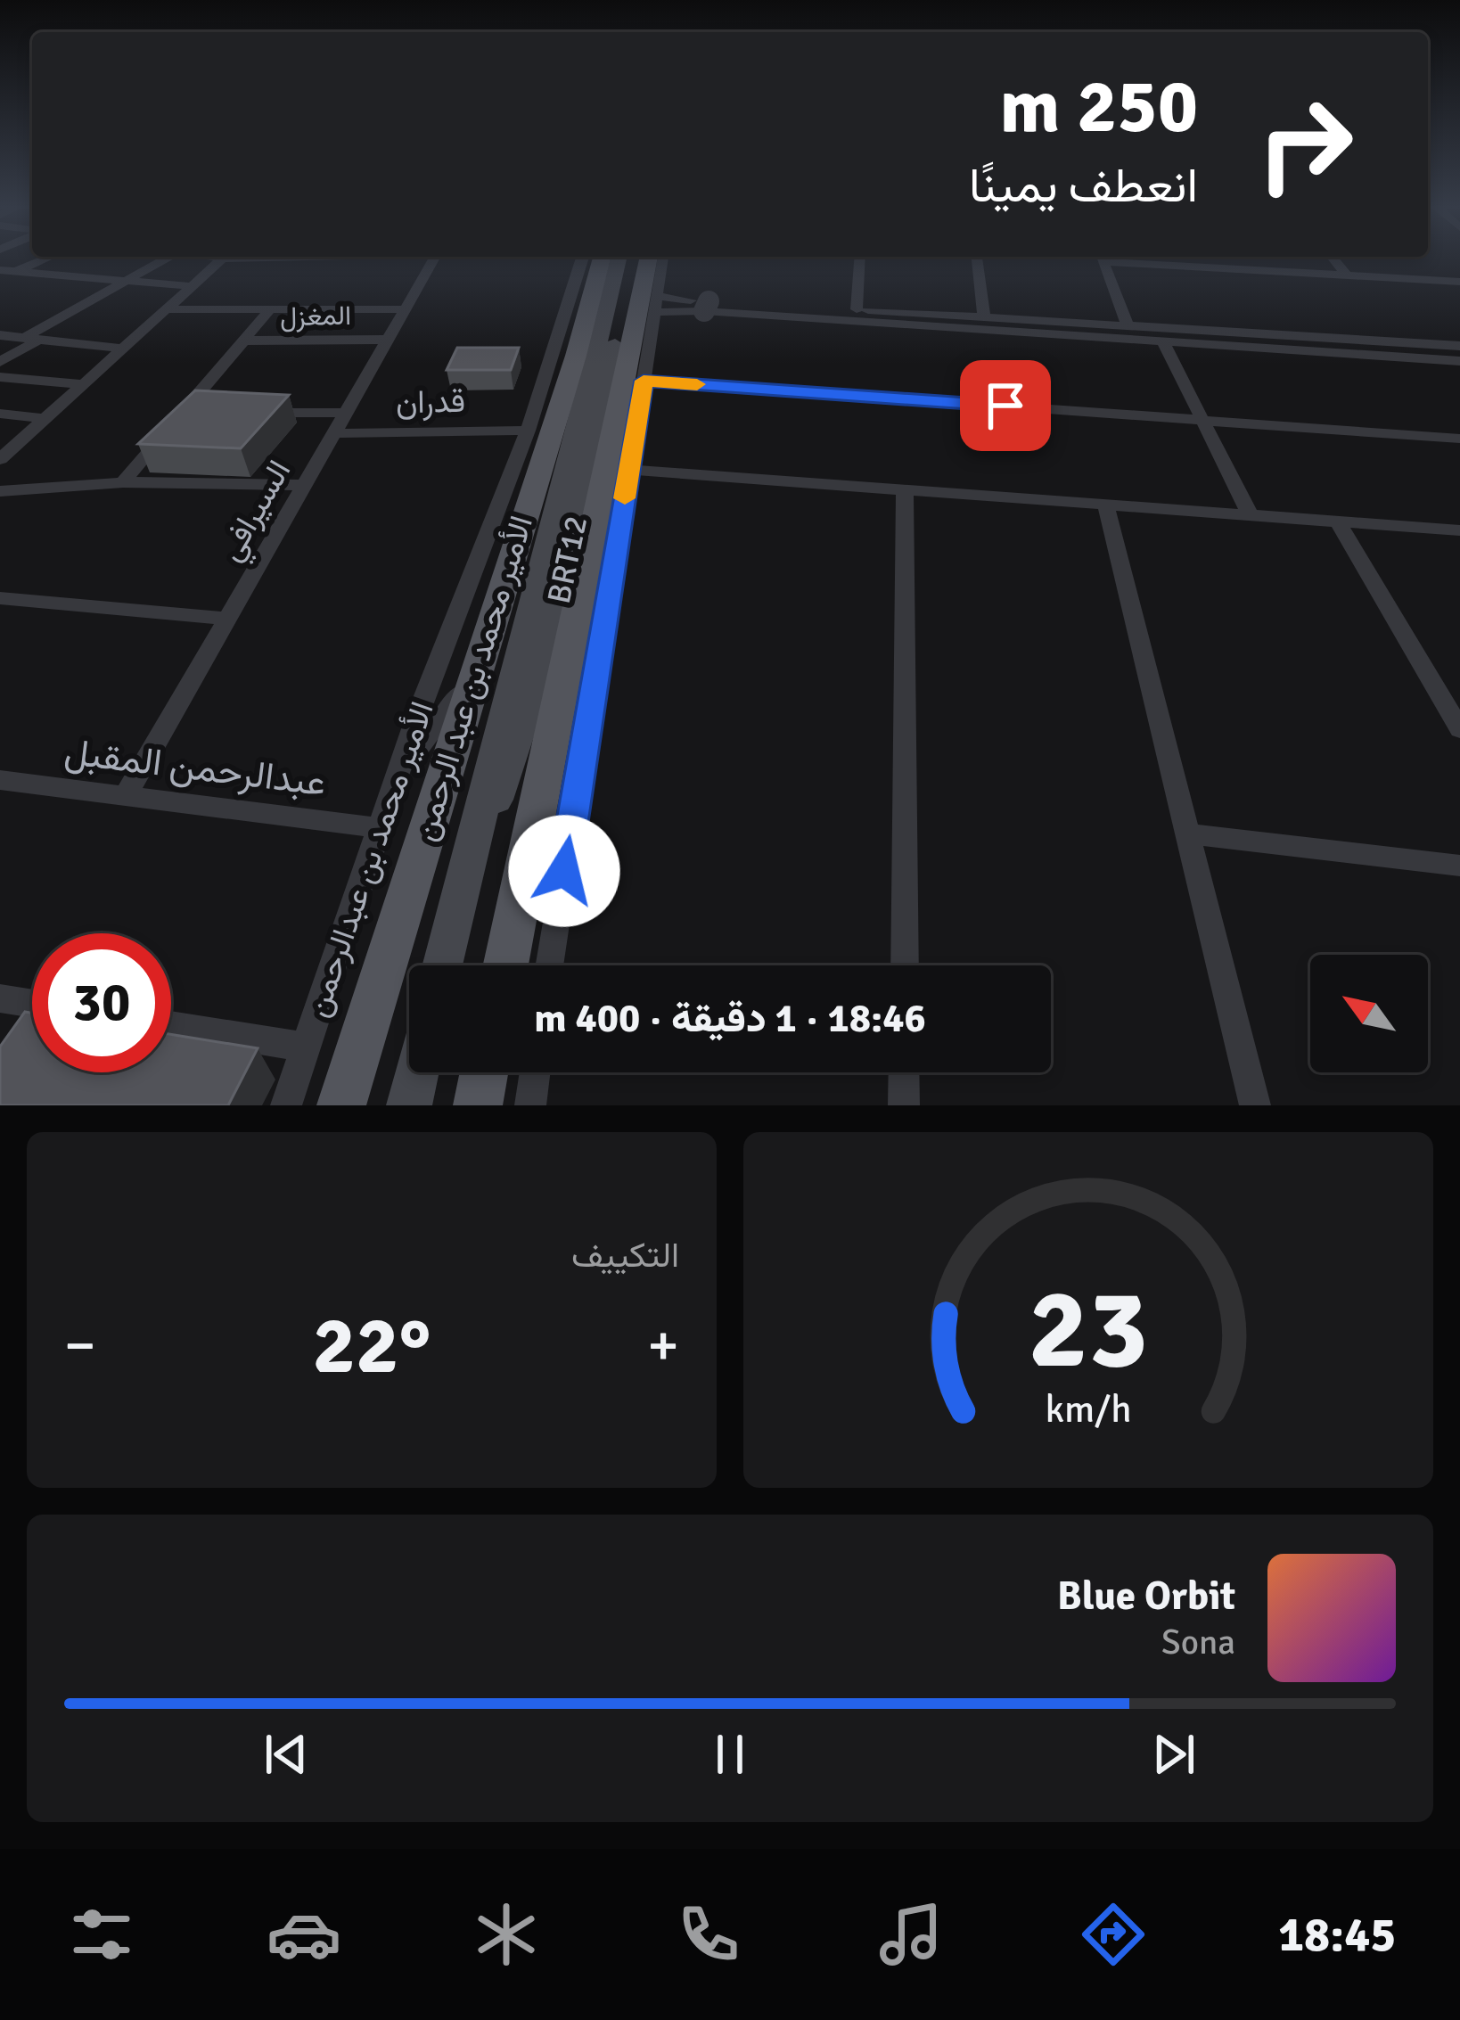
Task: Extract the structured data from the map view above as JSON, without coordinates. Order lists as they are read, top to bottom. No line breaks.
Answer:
{"streets":{"main road":["BRT12","الأمير محمد بن عبد الرحمن"],"street":["المغزل","قدران","السيرافي","عبدالرحمن المقبل","الأمير محمد بن عبدالرحمن"]},"crossings":[["المغزل","السيرافي"],["قدران","السيرافي"],["قدران","الأمير محمد بن عبدالرحمن"],["السيرافي","عبدالرحمن المقبل"],["عبدالرحمن المقبل","الأمير محمد بن عبدالرحمن"]],"north":"top left","page":{"turn":["250 m","انعطف يمينًا"],"limit":"30","trip":"18:46 · 1 دقيقة · 400 m","tile":"التكييف","heat":["−","22°","+"],"song":["Blue Orbit","Sona"],"tabs":"18:45","gauge":["23","km/h"]}}
